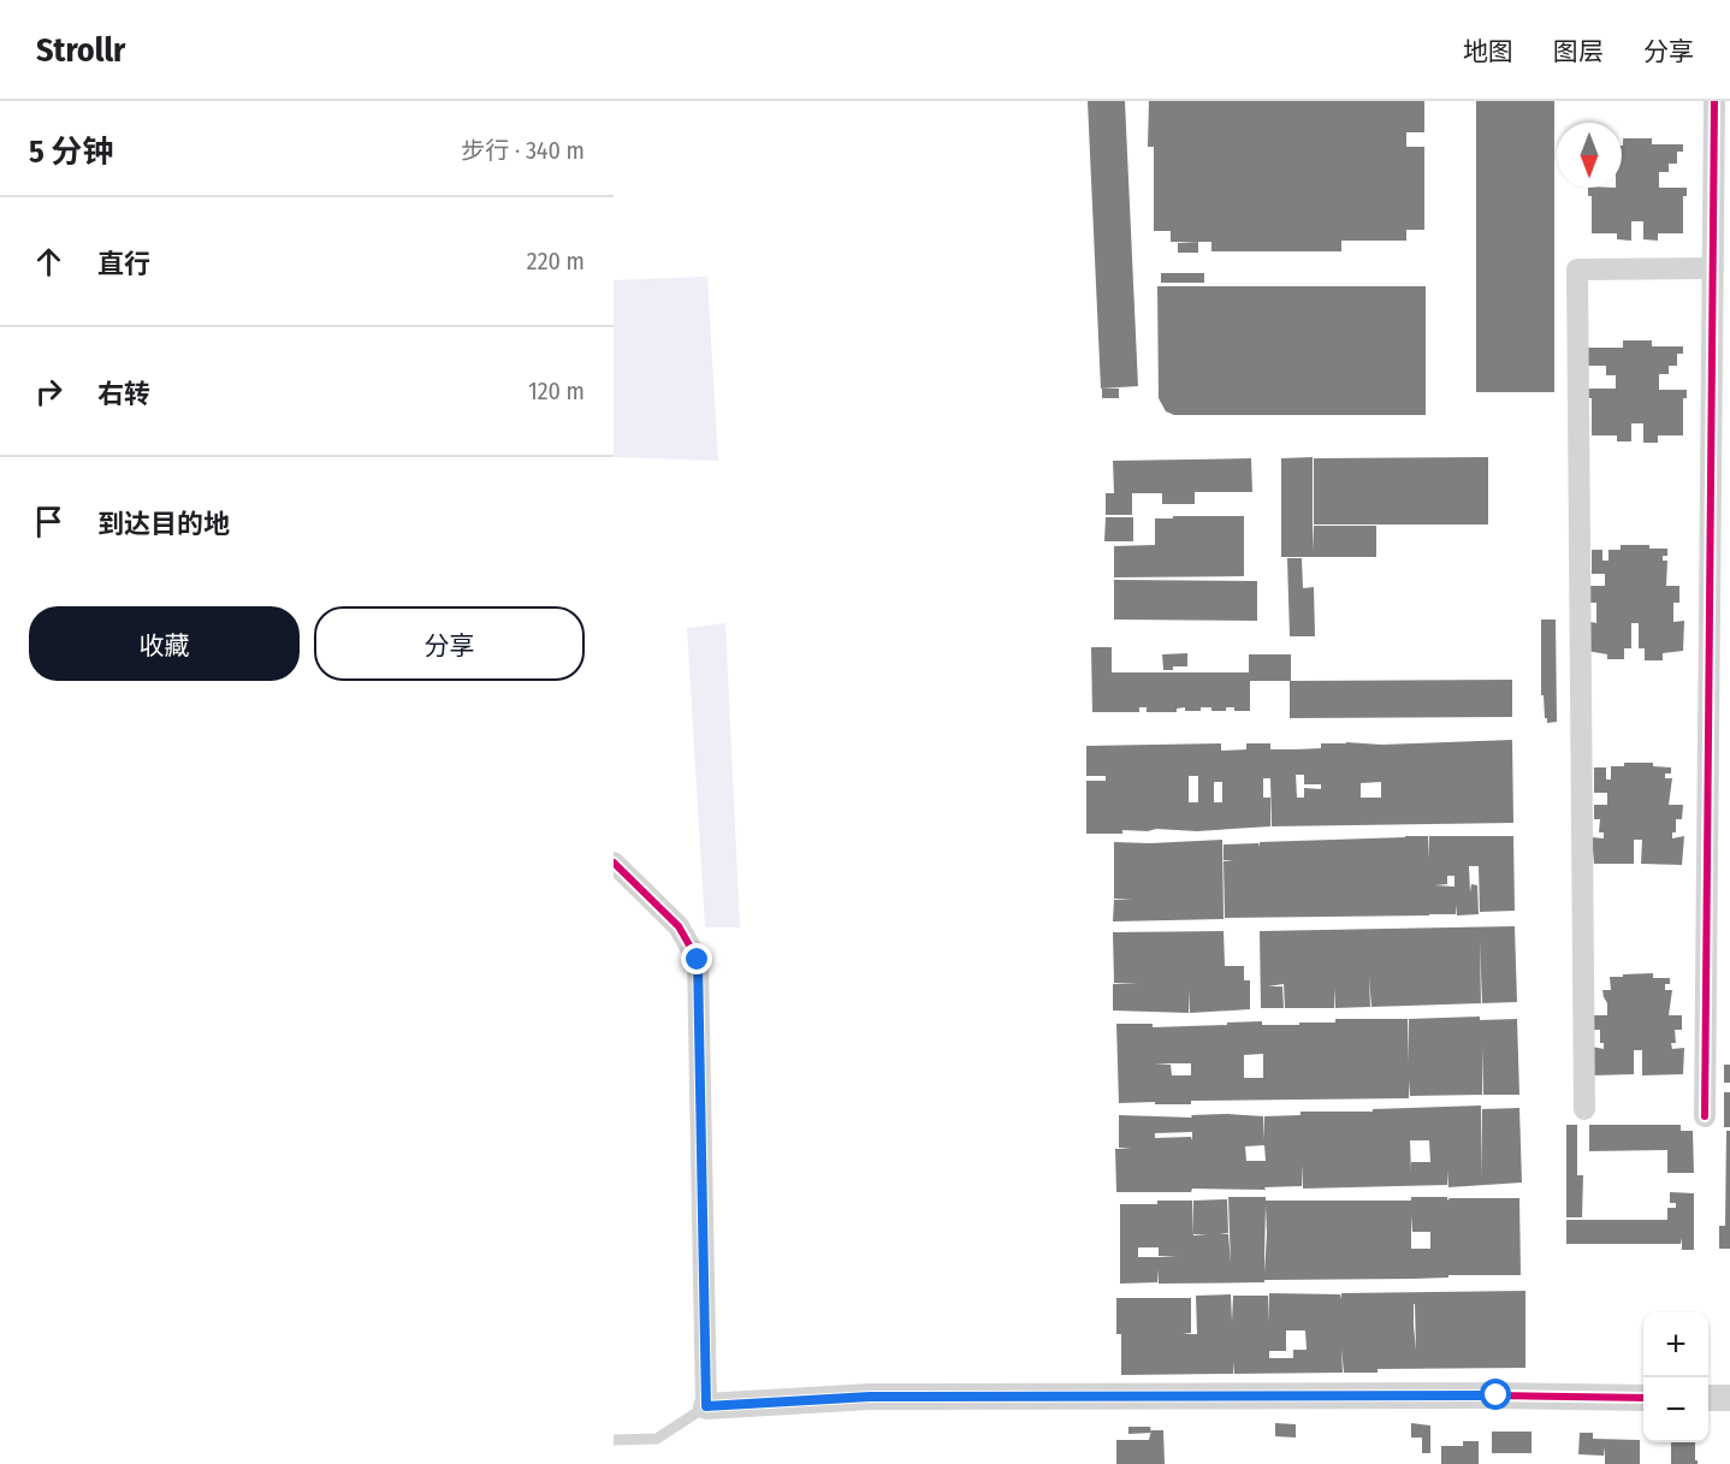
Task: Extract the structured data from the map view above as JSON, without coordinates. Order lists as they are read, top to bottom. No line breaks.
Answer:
{"north":"bottom","page":{"header":"Strollr","nav":["地图","图层","分享"],"heading":["5 分钟","步行 · 340 m"],"list":[["直行","220 m"],["右转","120 m"],"到达目的地"],"buttons":["收藏","分享"],"map_buttons":["+","−"]}}
